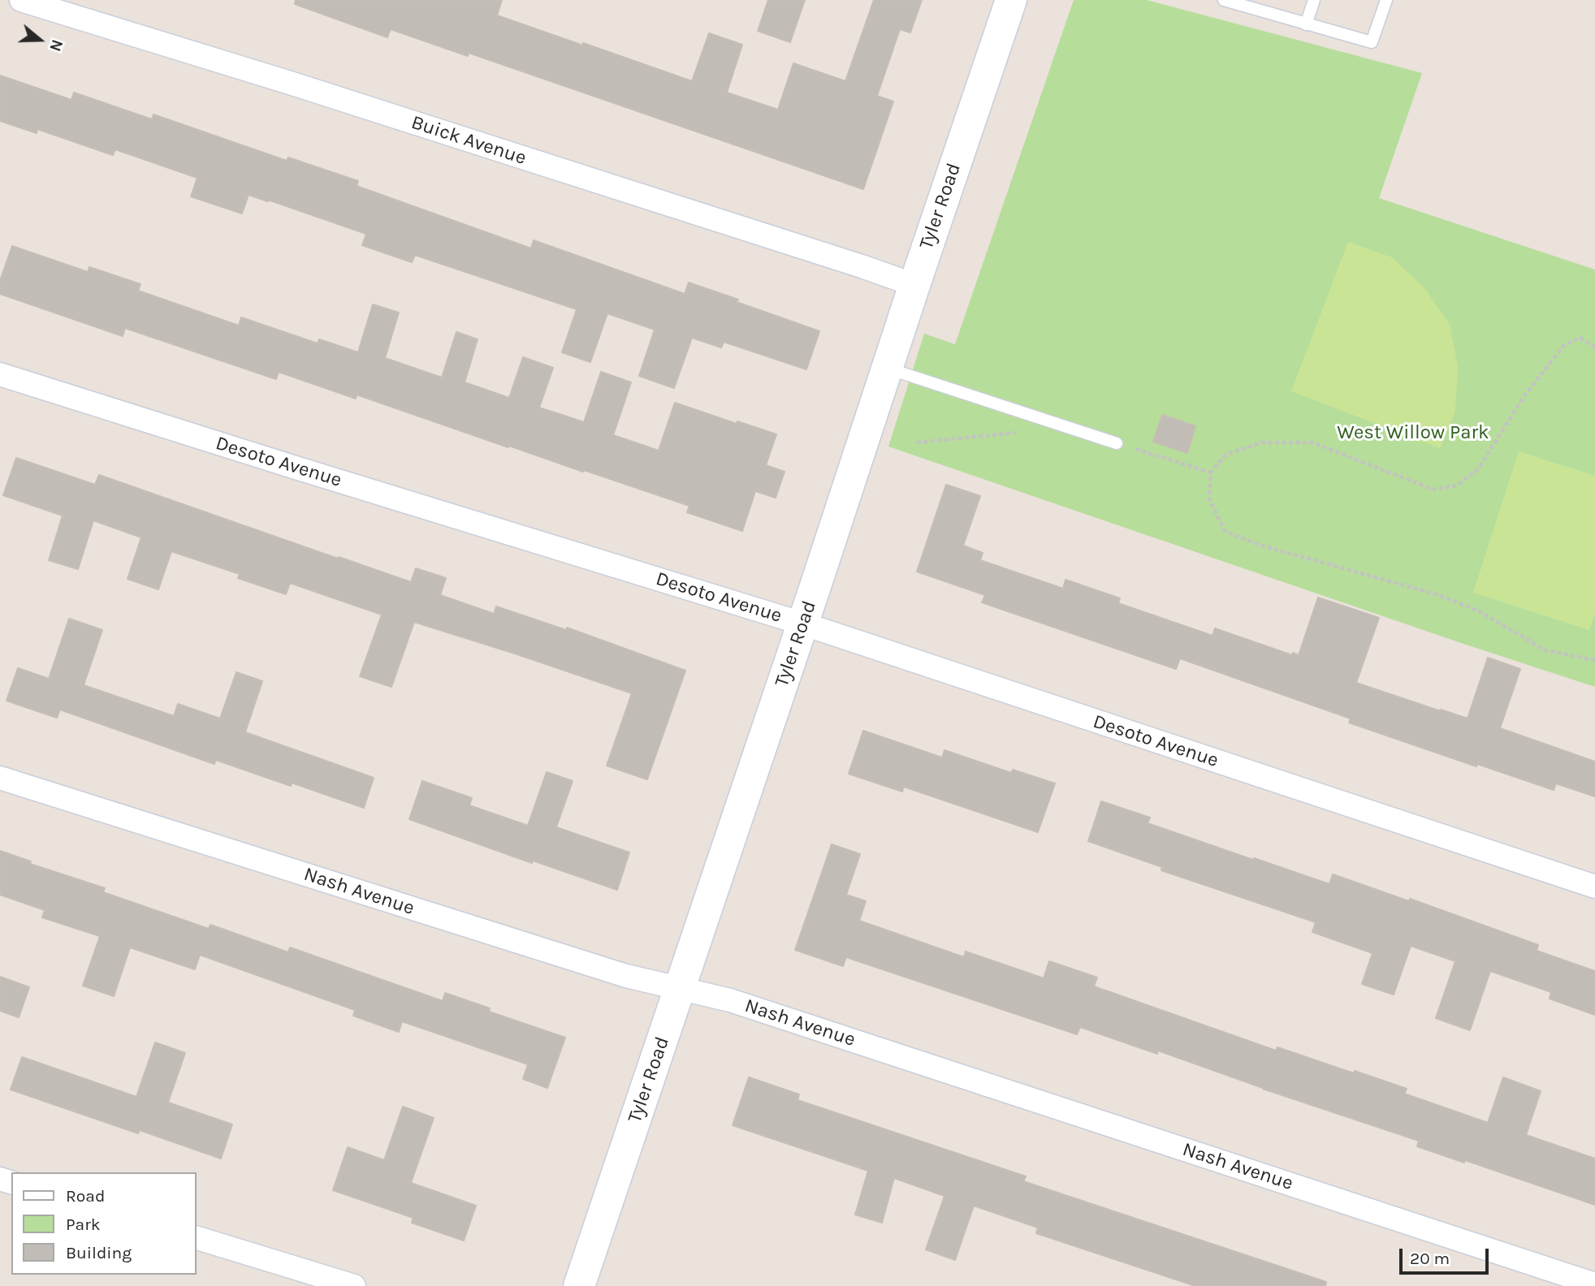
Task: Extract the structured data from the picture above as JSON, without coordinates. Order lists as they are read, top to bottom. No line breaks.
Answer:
{"streets":{"street":["Buick Avenue","Tyler Road","Desoto Avenue","Nash Avenue"]},"crossings":[["Buick Avenue","Tyler Road"],["Tyler Road","Desoto Avenue"],["Tyler Road","Nash Avenue"]],"parks":["West Willow Park"],"legend":["Road","Park","Building"],"scale_bar":"20 m","north":"right"}
